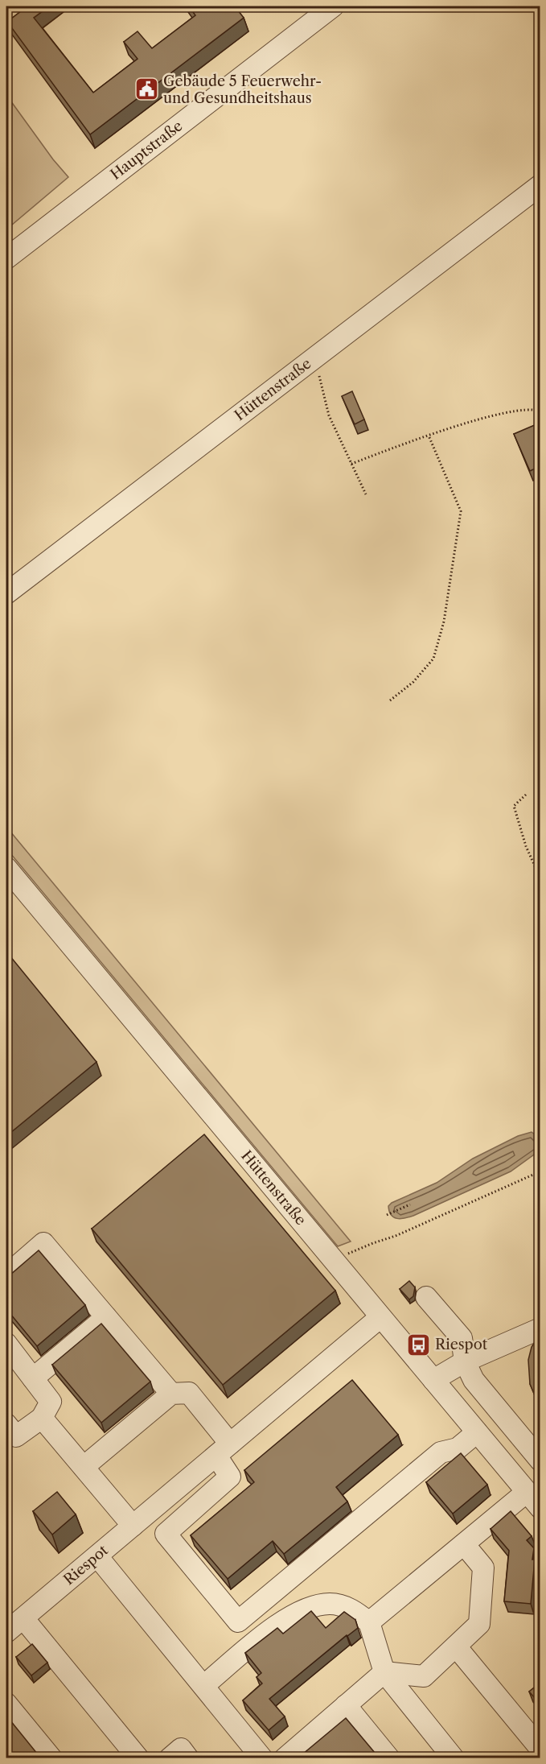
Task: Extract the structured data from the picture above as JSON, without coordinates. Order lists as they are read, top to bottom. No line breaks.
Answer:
{"streets":{"street":["Hauptstraße","Hüttenstraße","Riespot"]},"crossings":[["Hüttenstraße","Riespot"]],"places":{"public building":["Gebäude 5 Feuerwehr- und Gesundheitshaus"],"bus stop":["Riespot"]}}
